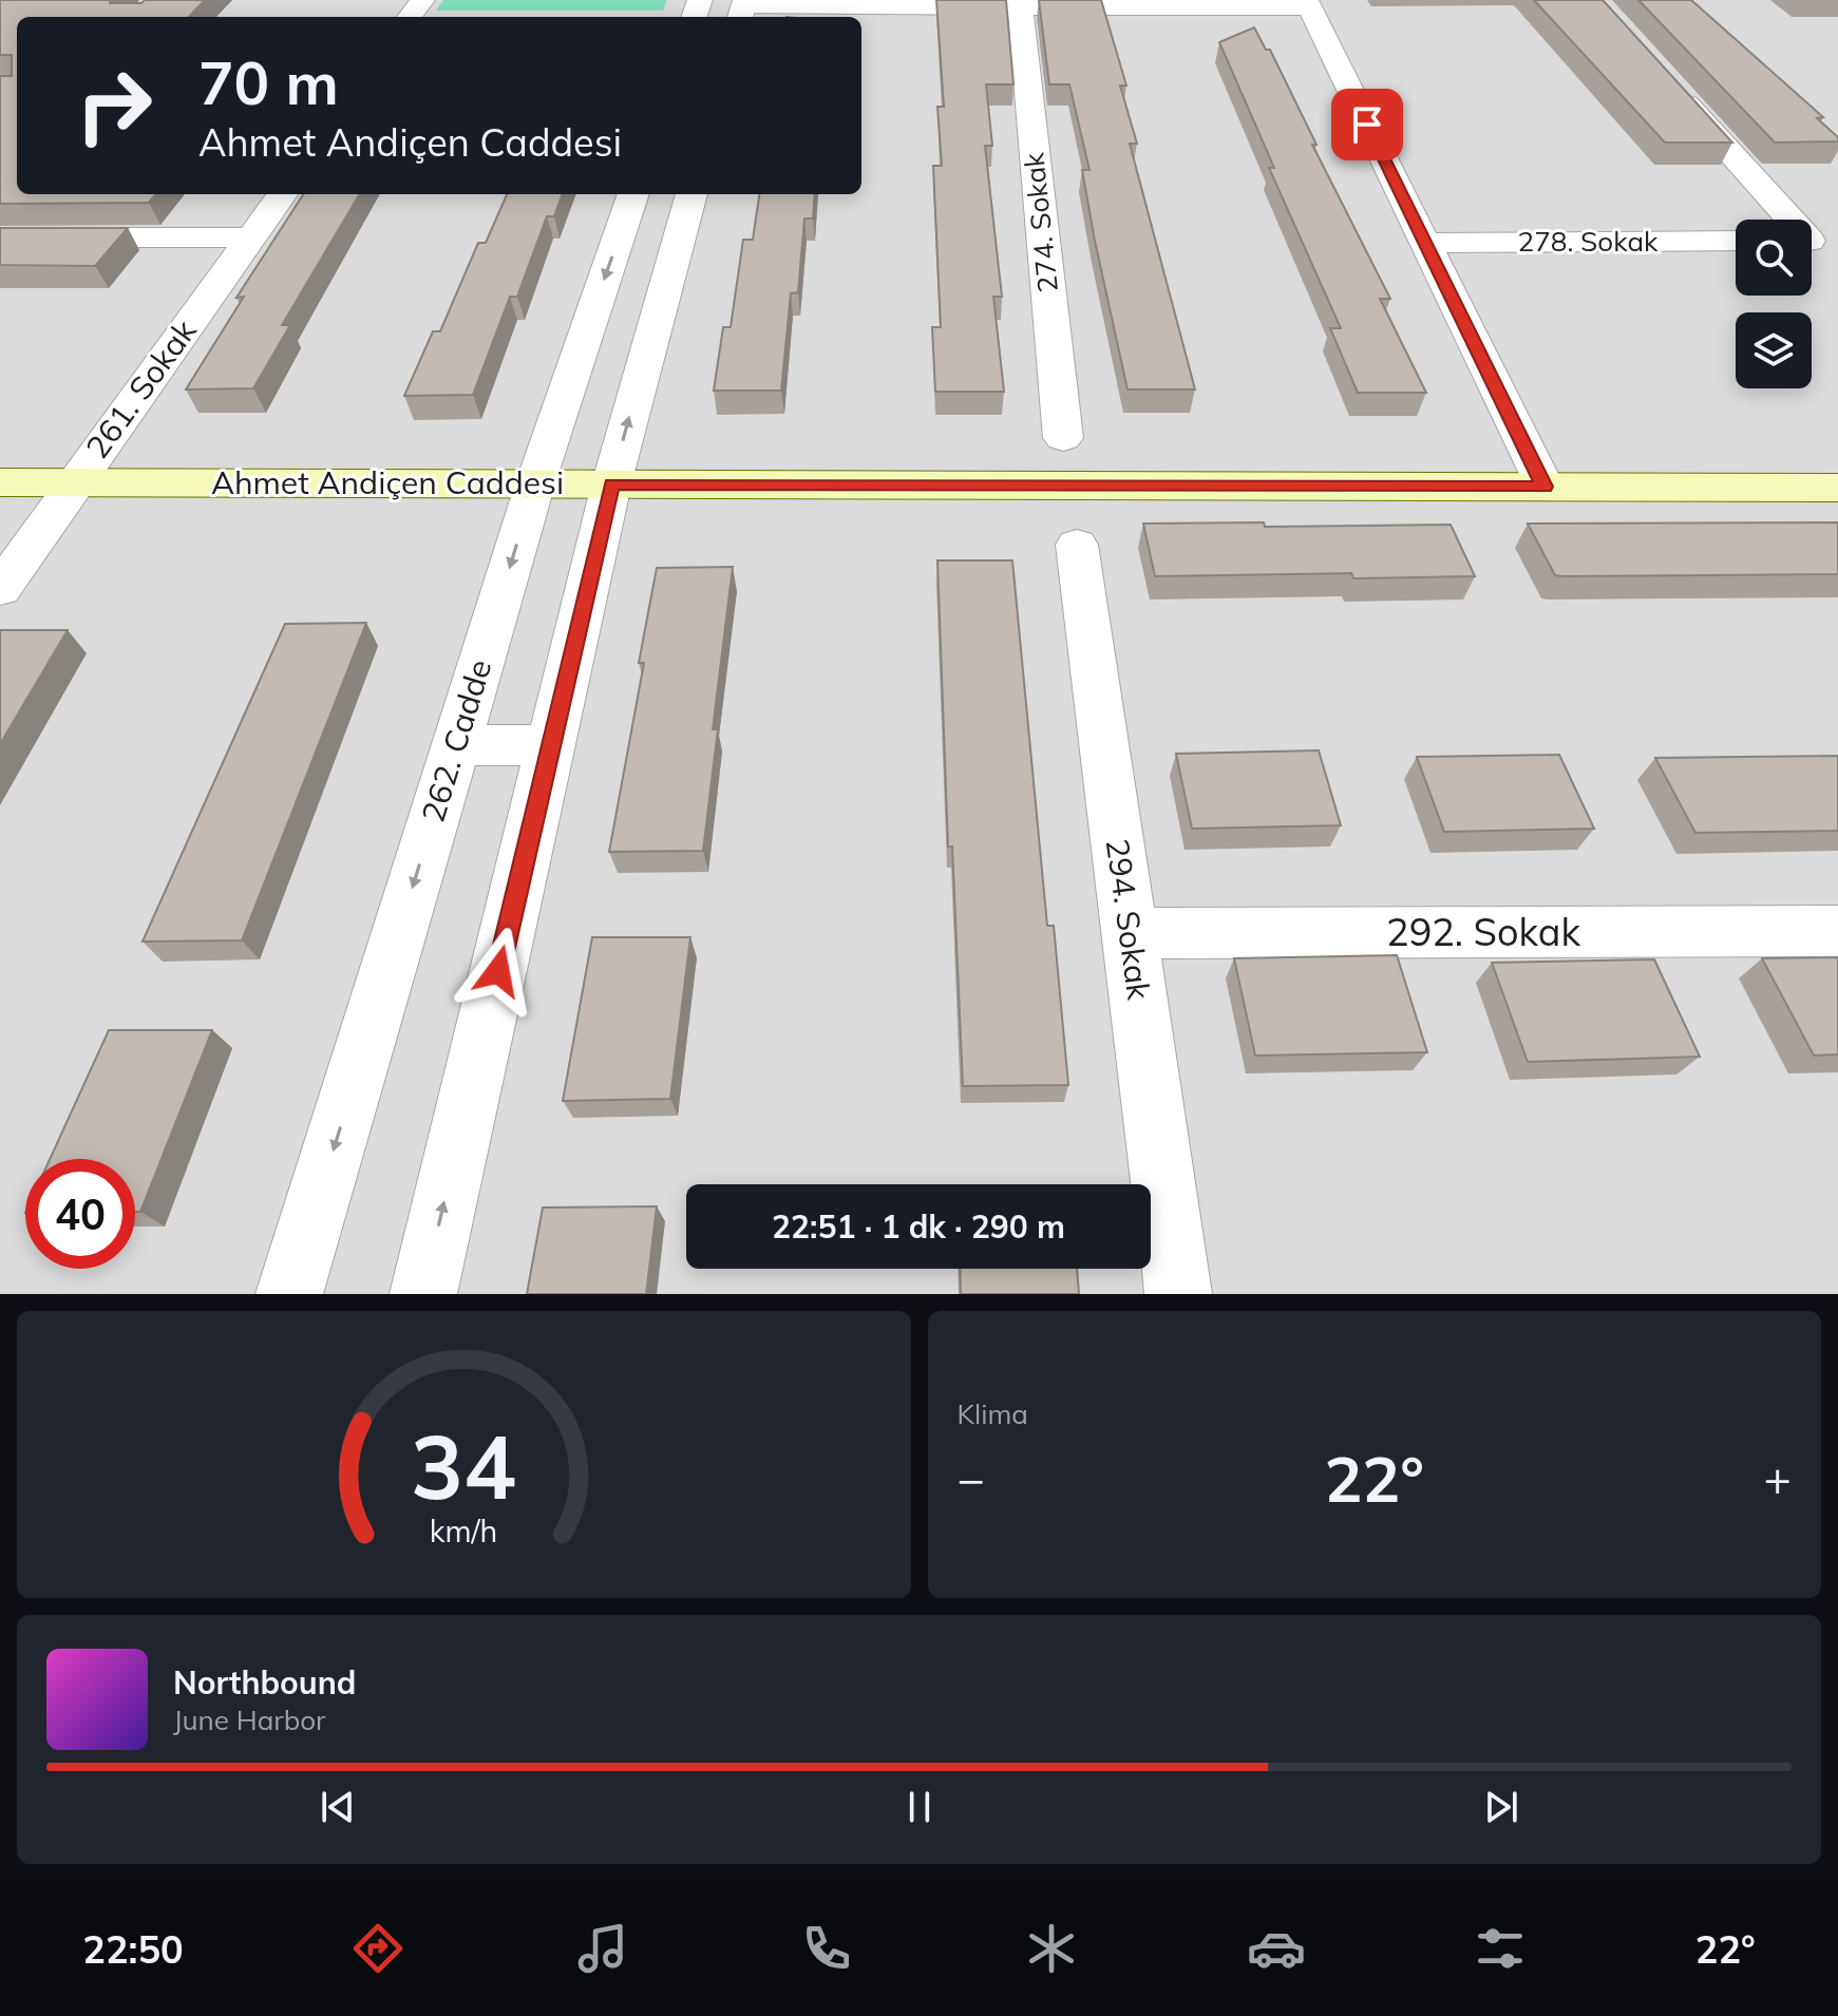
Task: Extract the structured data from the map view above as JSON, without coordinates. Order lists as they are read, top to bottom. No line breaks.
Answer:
{"streets":{"main road":["Ahmet Andiçen Caddesi"],"street":["274. Sokak","278. Sokak","261. Sokak","262. Cadde","294. Sokak","292. Sokak"]},"crossings":[["261. Sokak","Ahmet Andiçen Caddesi"],["Ahmet Andiçen Caddesi","262. Cadde"],["294. Sokak","292. Sokak"]],"page":{"turn":["70 m","Ahmet Andiçen Caddesi"],"limit":"40","trip":"22:51 · 1 dk · 290 m","tile":"Klima","heat":["−","22°","+"],"song":["Northbound","June Harbor"],"tabs":["22:50","22°"],"gauge":["34","km/h"]}}
